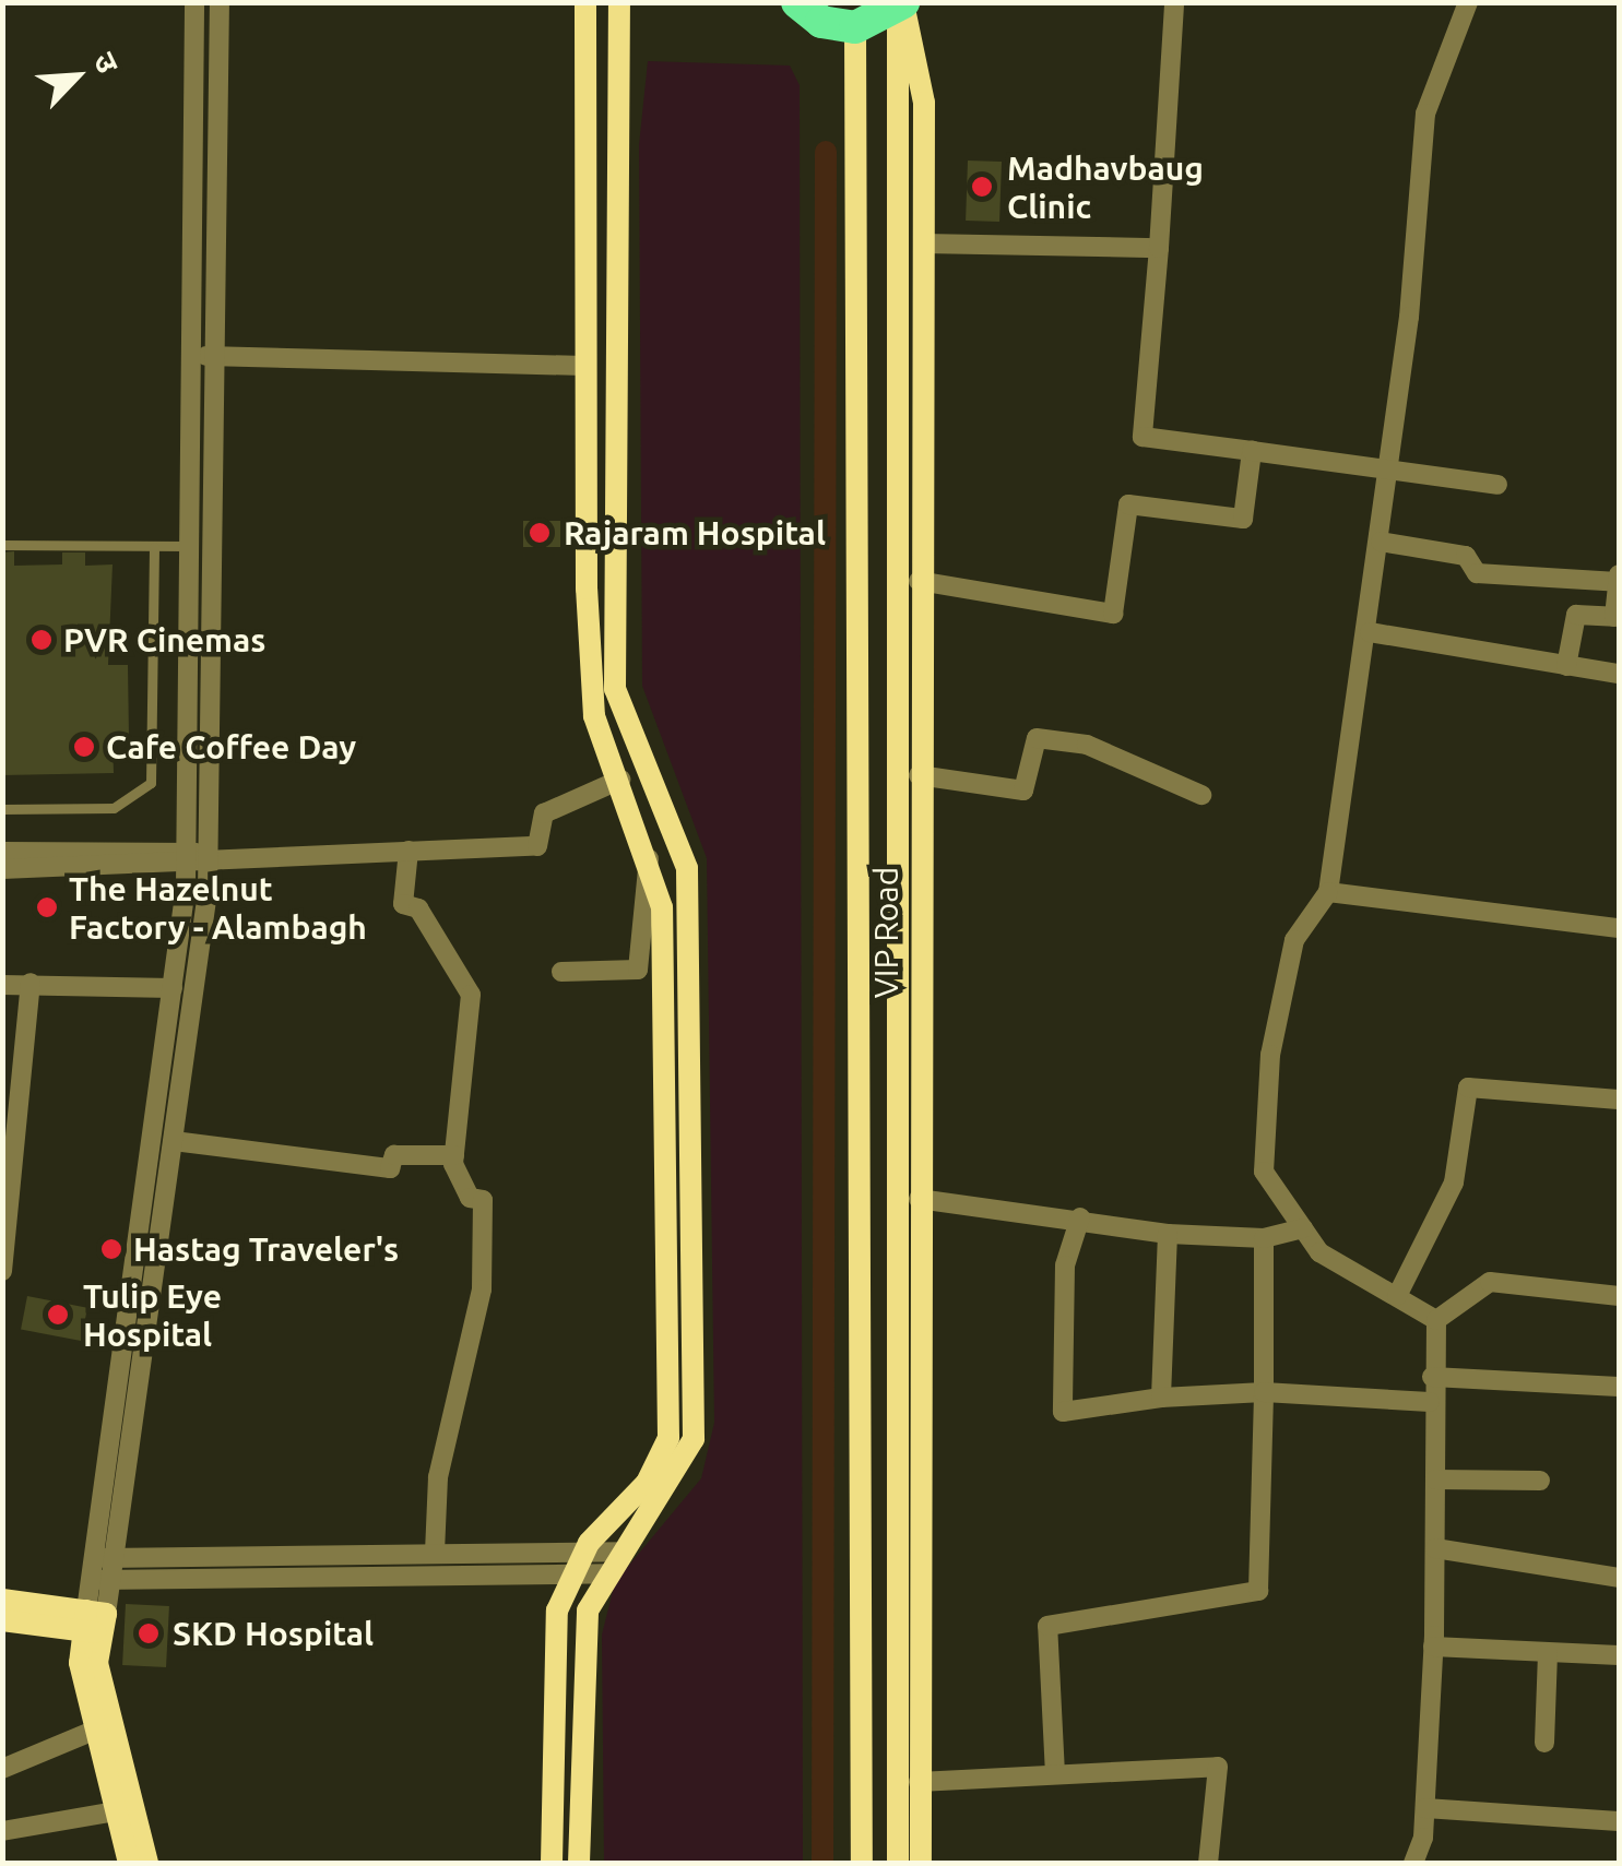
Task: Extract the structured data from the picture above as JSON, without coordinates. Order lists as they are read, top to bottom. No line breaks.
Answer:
{"streets":{"street":["VIP Road"]},"places":["Madhavbaug Clinic","Rajaram Hospital","PVR Cinemas","Cafe Coffee Day","The Hazelnut Factory - Alambagh","Hastag Traveler's","Tulip Eye Hospital","SKD Hospital"],"north":"top right"}
